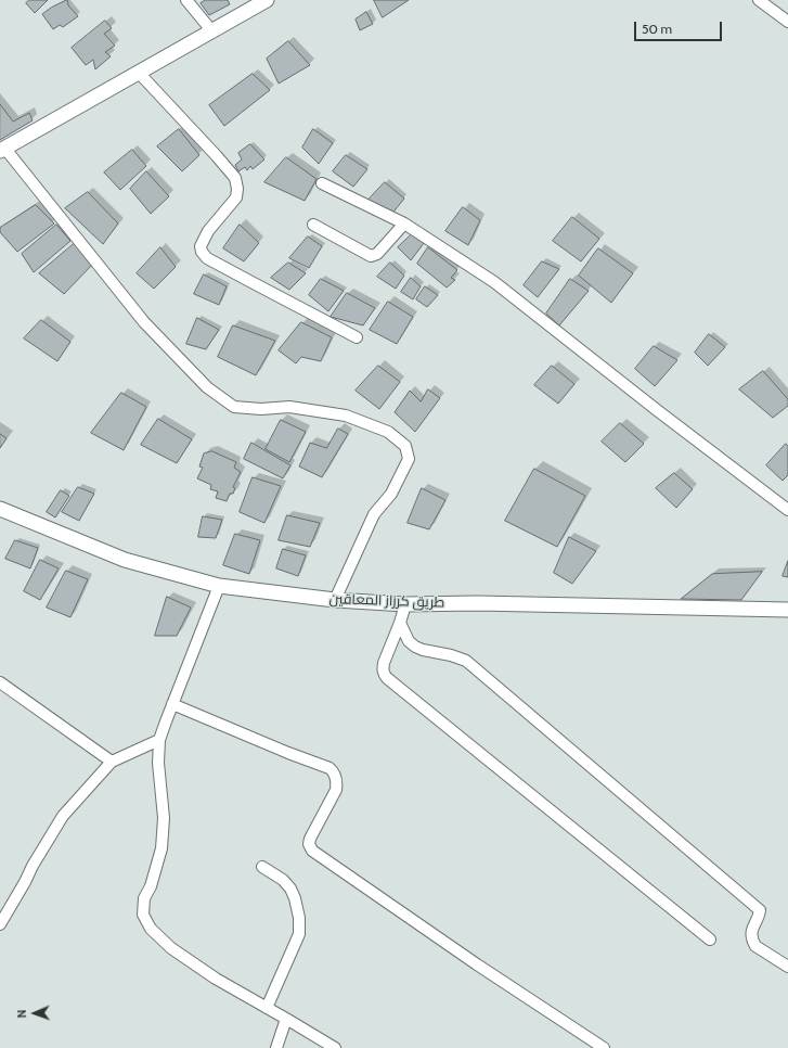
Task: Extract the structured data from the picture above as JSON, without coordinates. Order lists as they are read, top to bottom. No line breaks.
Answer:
{"streets":{"street":["طريق كرزاز المعاقين"]},"scale_bar":"50 m","north":"left"}
